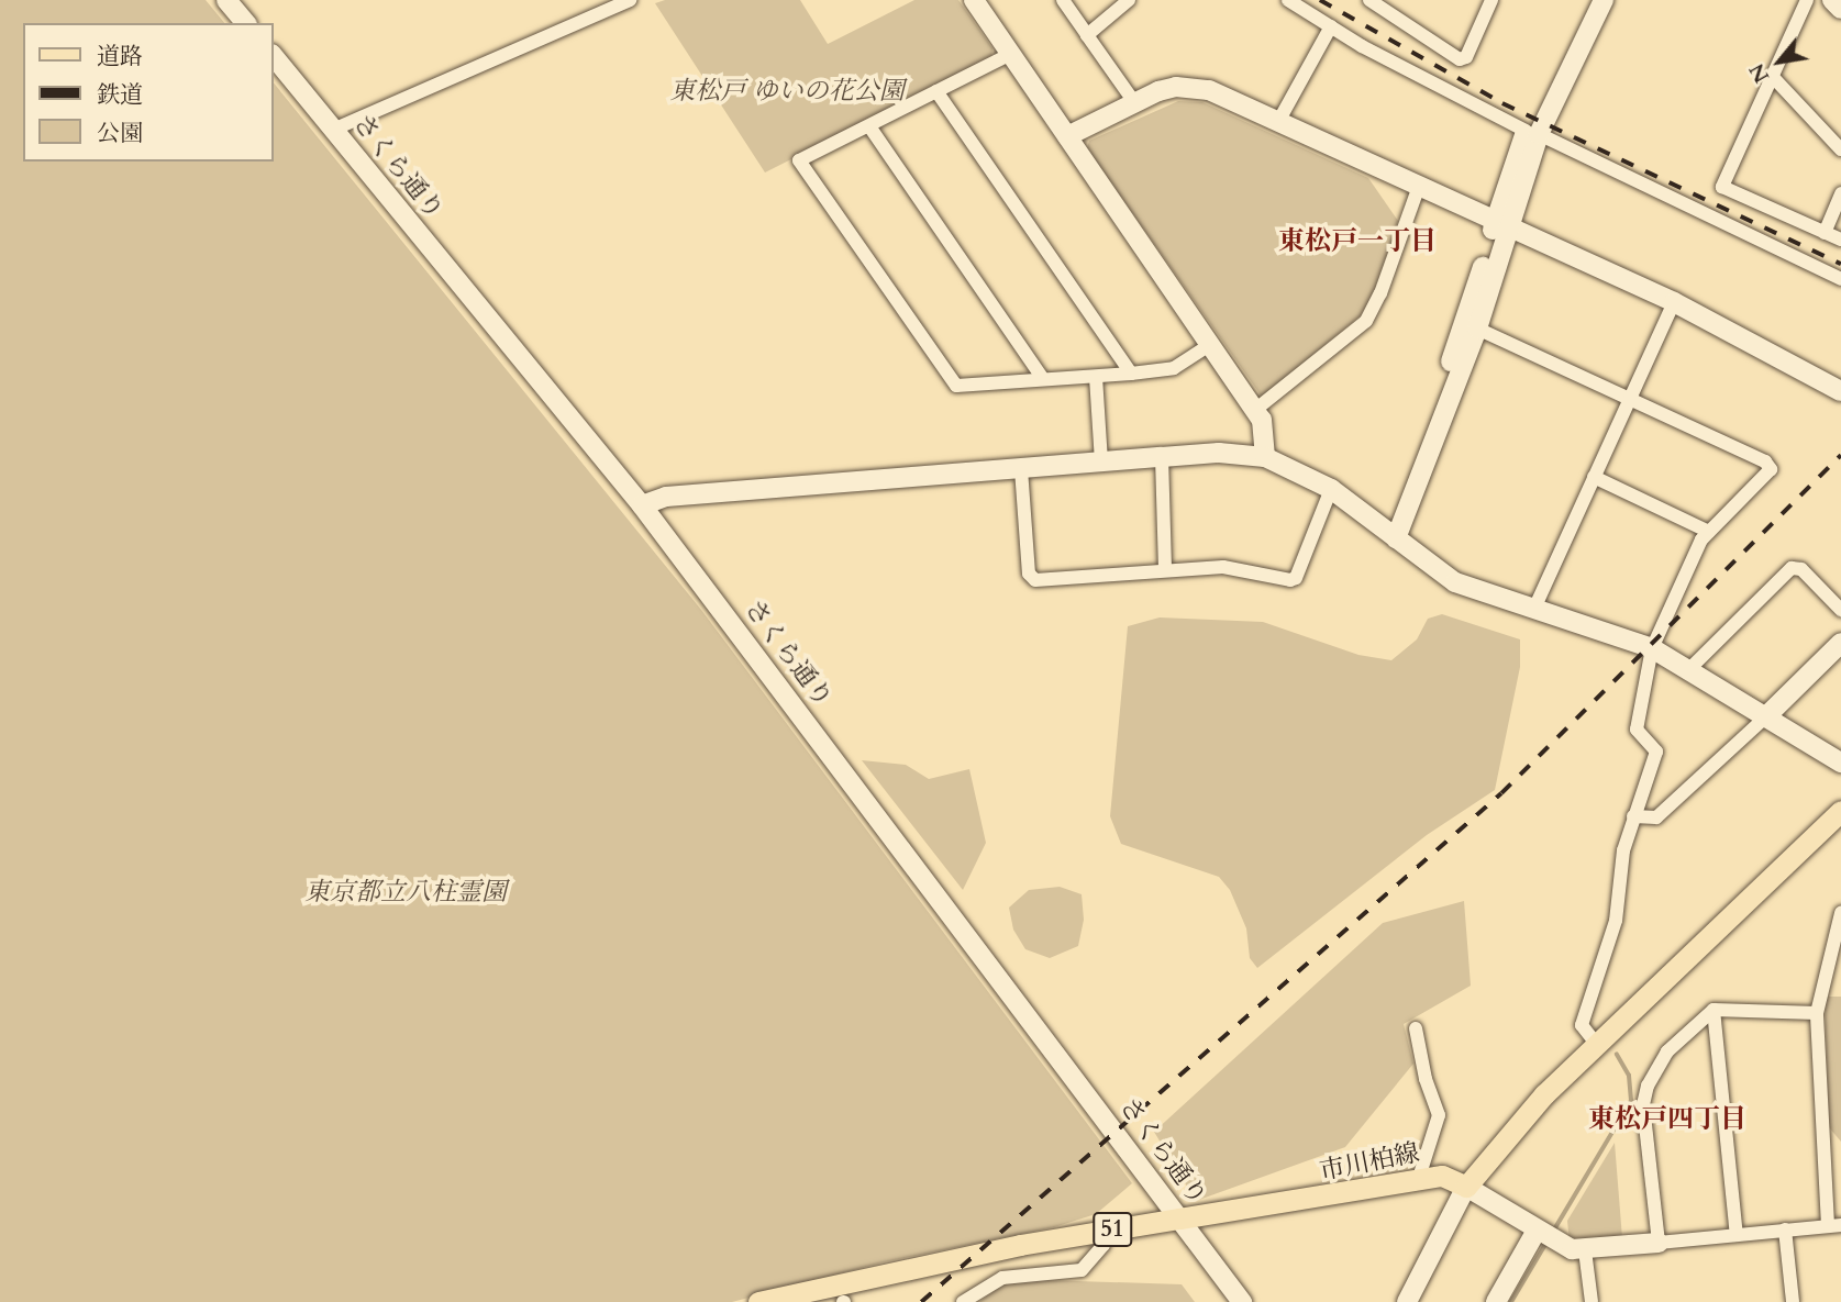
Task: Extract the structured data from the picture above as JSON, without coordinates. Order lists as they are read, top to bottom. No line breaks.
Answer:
{"streets":{"main road":["市川柏線","51"],"street":["さくら通り"]},"crossings":[["さくら通り","市川柏線"]],"districts":["東松戸一丁目","東松戸四丁目"],"parks":["東松戸 ゆいの花公園","東京都立八柱霊園"],"legend":["道路","鉄道","公園"],"north":"bottom left"}
